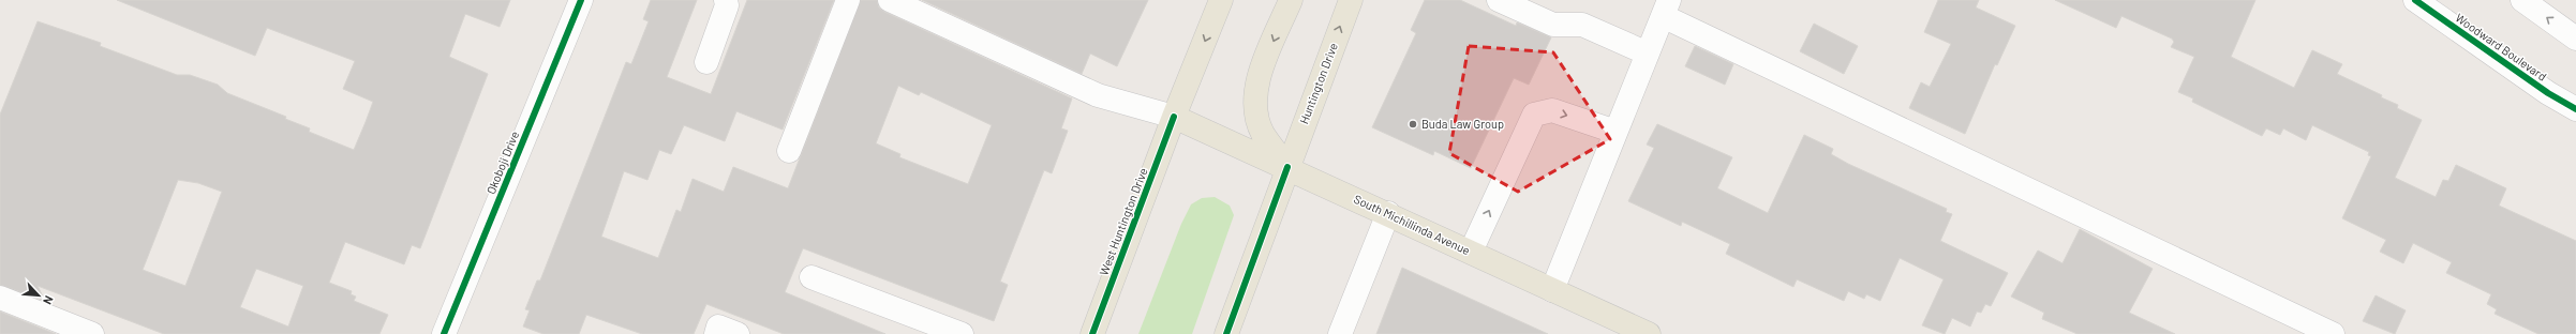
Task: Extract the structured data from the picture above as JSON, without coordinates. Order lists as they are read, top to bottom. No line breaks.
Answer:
{"streets":{"main road":["Huntington Drive","West Huntington Drive","South Michillinda Avenue"],"street":["Woodward Boulevard","Okoboji Drive"]},"crossings":[["Huntington Drive","South Michillinda Avenue"],["West Huntington Drive","South Michillinda Avenue"]],"places":["Buda Law Group"],"north":"bottom right"}
